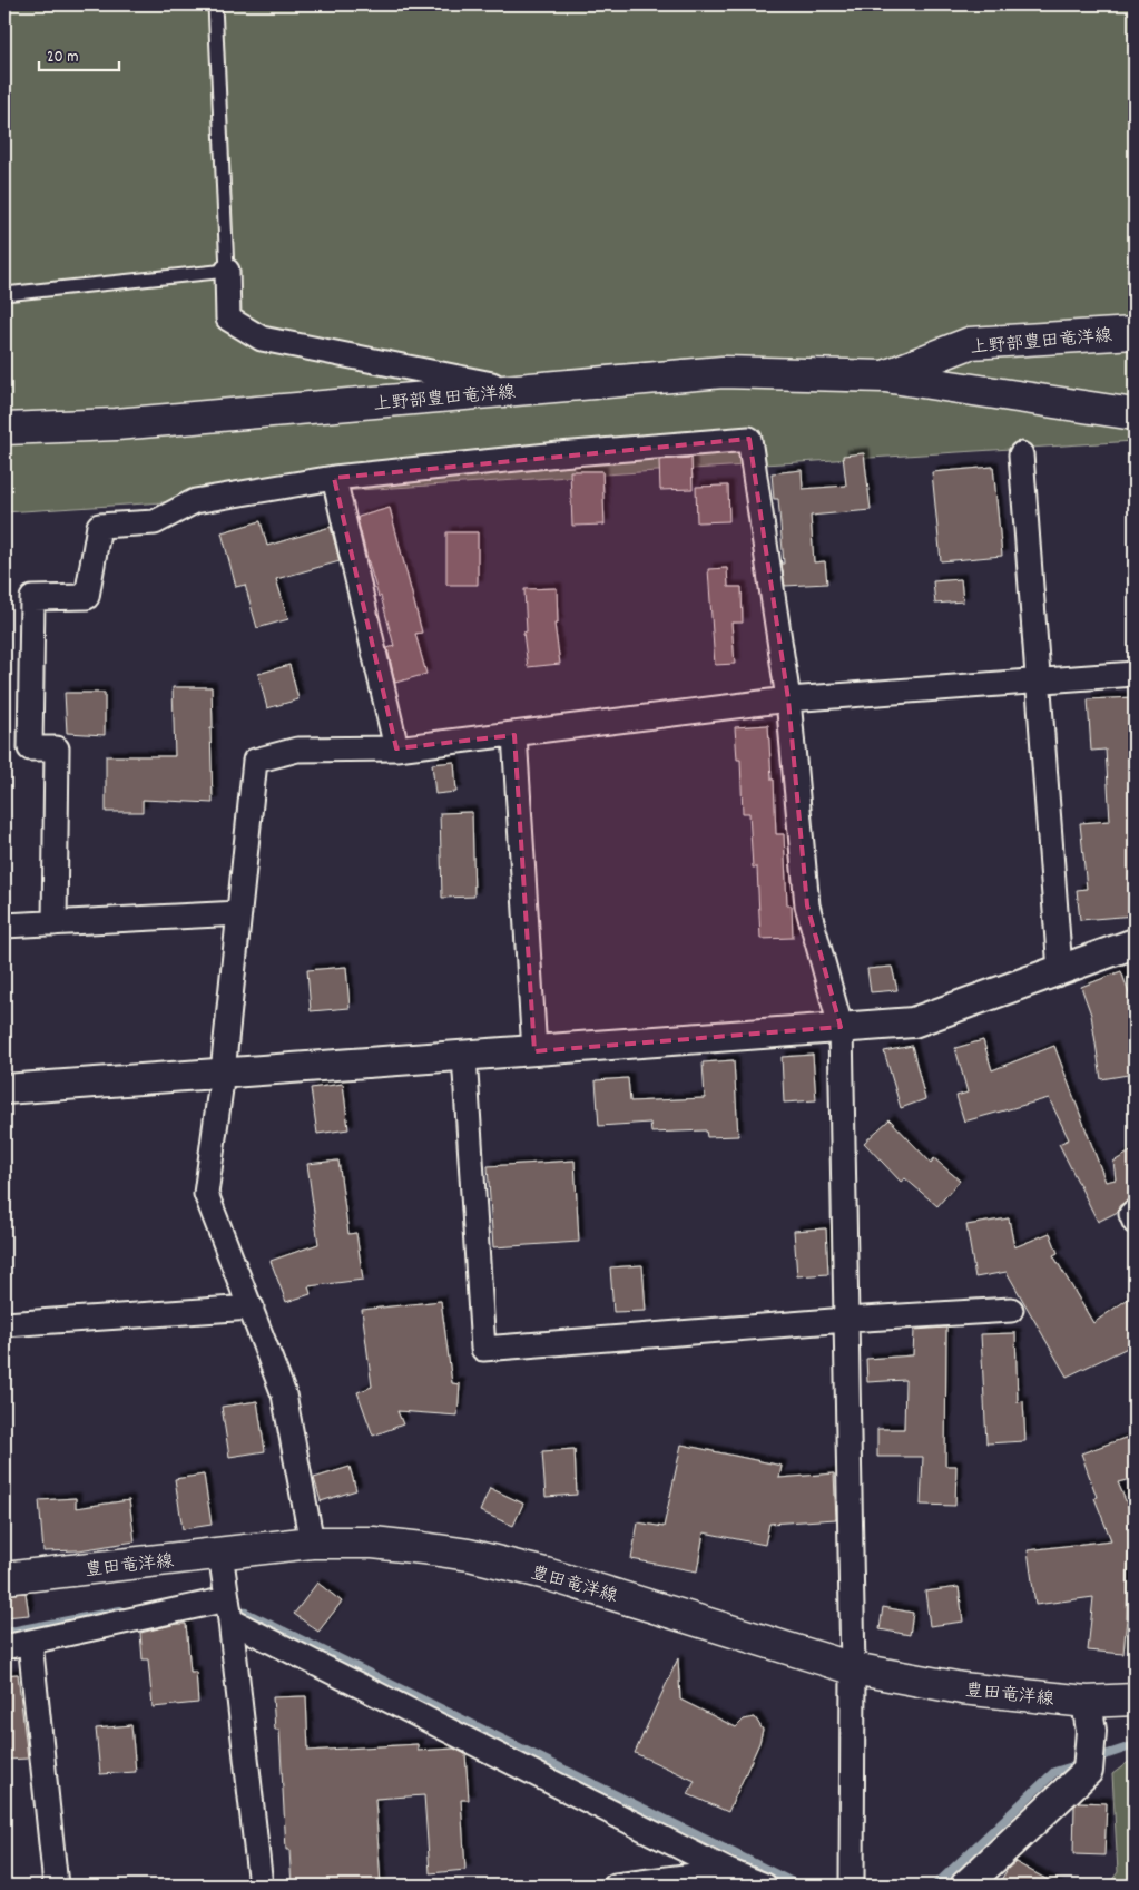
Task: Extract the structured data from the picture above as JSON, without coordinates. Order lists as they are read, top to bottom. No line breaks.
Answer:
{"streets":{"main road":["上野部豊田竜洋線","豊田竜洋線"]},"scale_bar":"20 m"}
